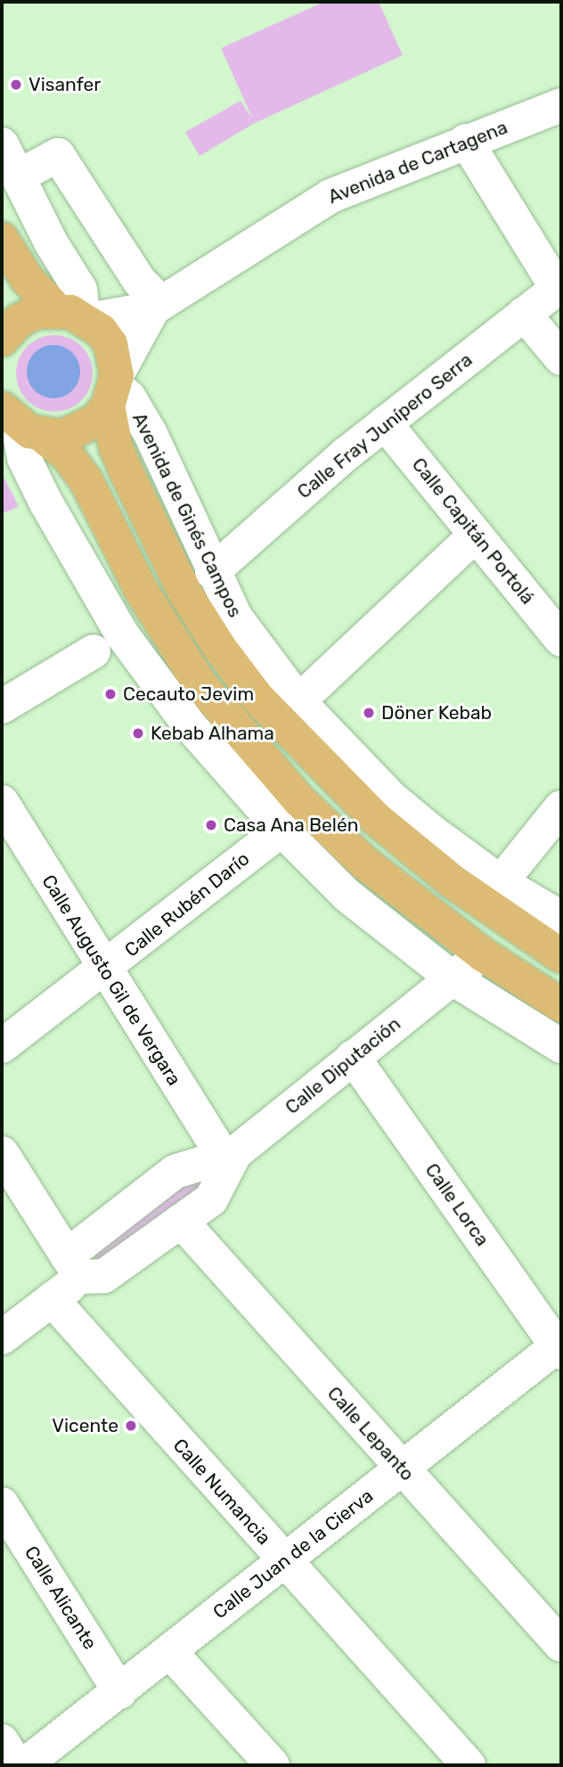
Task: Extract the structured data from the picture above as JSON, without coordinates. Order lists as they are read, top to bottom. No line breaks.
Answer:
{"streets":{"main road":["Avenida de Ginés Campos"],"street":["Avenida de Cartagena","Calle Fray Junípero Serra","Calle Capitán Portolá","Calle Rubén Darío","Calle Augusto Gil de Vergara","Calle Diputación","Calle Lorca","Calle Lepanto","Calle Numancia","Calle Juan de la Cierva","Calle Alicante"]},"crossings":[["Avenida de Cartagena","Avenida de Ginés Campos"],["Calle Fray Junípero Serra","Avenida de Ginés Campos"],["Calle Fray Junípero Serra","Calle Capitán Portolá"],["Calle Rubén Darío","Calle Augusto Gil de Vergara"],["Calle Augusto Gil de Vergara","Calle Diputación"],["Calle Diputación","Calle Lorca"],["Calle Lorca","Calle Juan de la Cierva"],["Calle Lepanto","Calle Juan de la Cierva"],["Calle Numancia","Calle Juan de la Cierva"],["Calle Juan de la Cierva","Calle Alicante"]],"places":["Visanfer","Cecauto Jevim","Döner Kebab","Kebab Alhama","Casa Ana Belén","Vicente"]}
